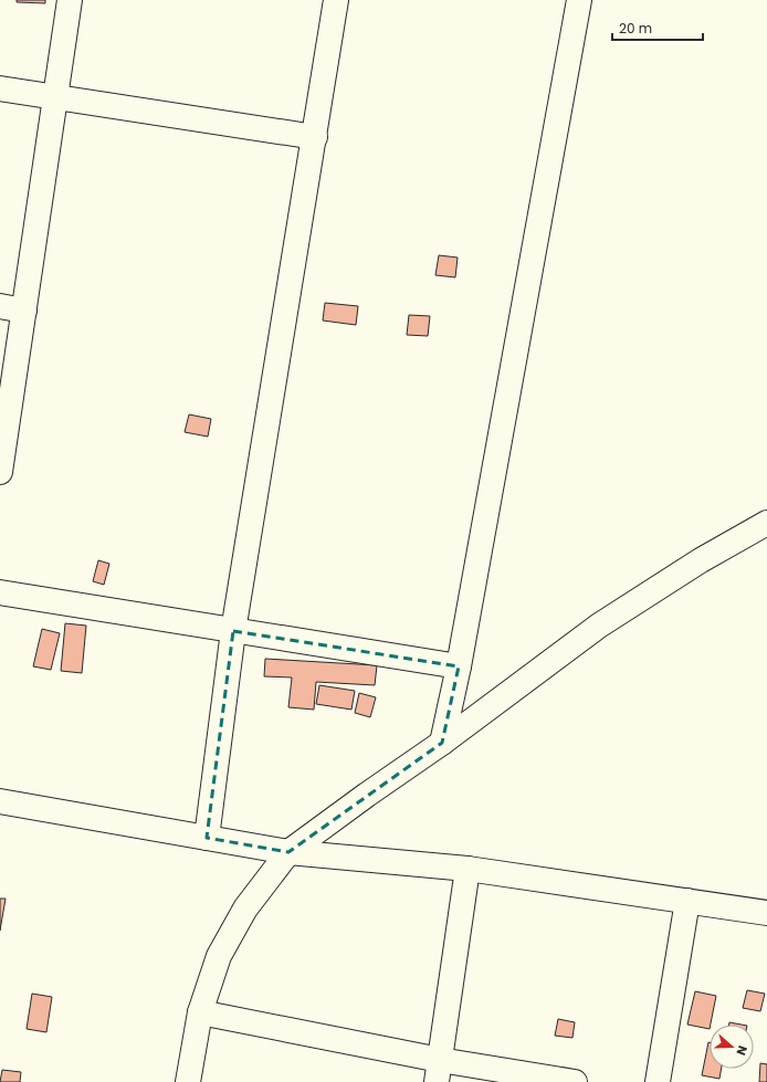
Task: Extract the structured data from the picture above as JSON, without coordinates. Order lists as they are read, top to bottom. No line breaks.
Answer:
{"scale_bar":"20 m","north":"right"}
